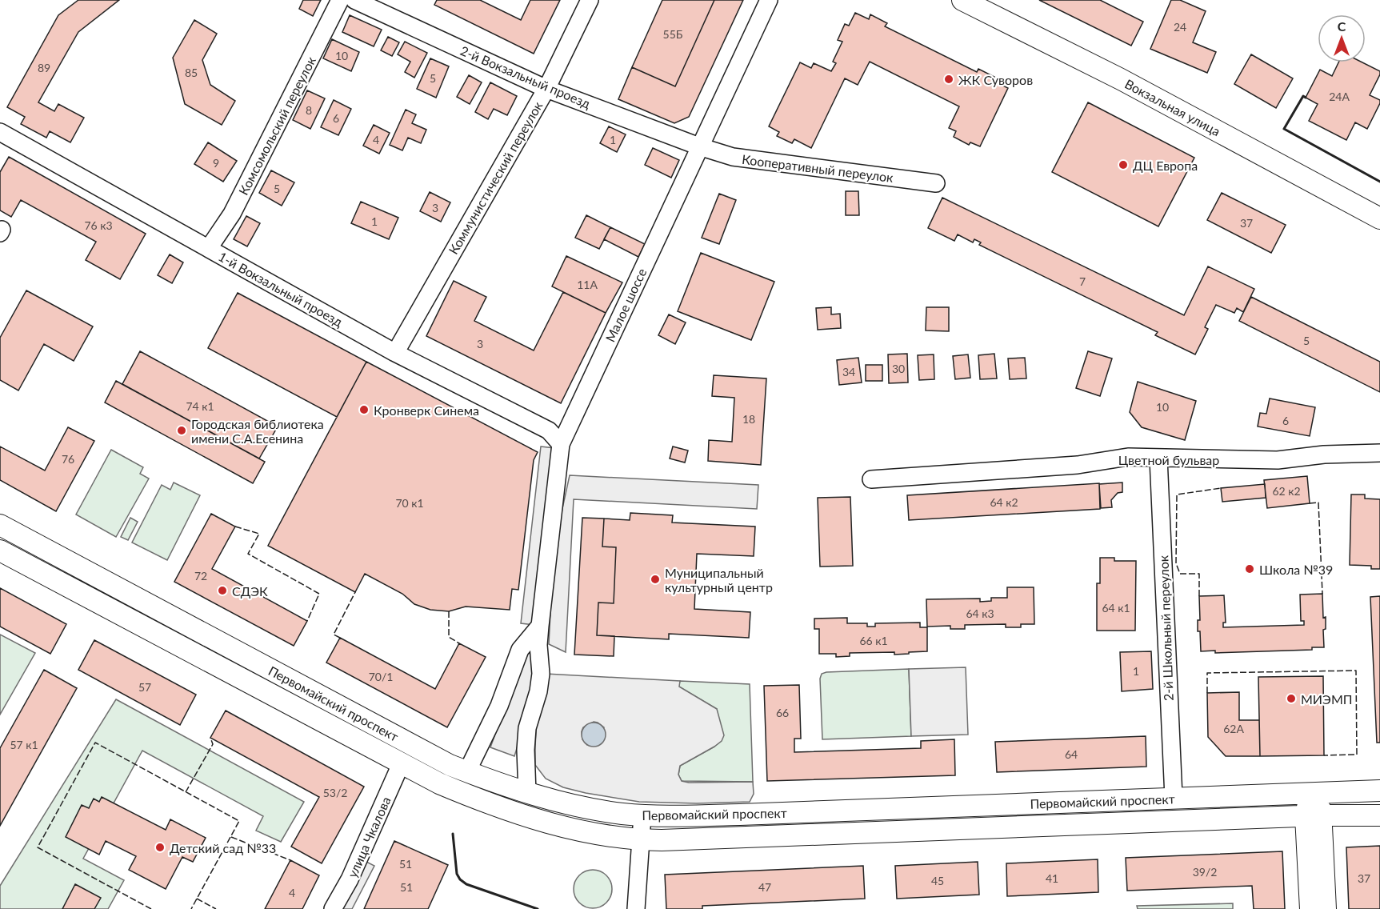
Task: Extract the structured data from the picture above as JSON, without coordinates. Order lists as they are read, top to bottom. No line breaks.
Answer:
{"streets":{"main road":["Вокзальная улица","Первомайский проспект"],"street":["2-й Вокзальный проезд","Комсомольский переулок","Кооперативный переулок","Коммунистический переулок","1-й Вокзальный проезд","Малое шоссе","Цветной бульвар","2-й Школьный переулок","улица Чкалова"]},"crossings":[["2-й Вокзальный проезд","Кооперативный переулок"],["2-й Вокзальный проезд","Коммунистический переулок"],["2-й Вокзальный проезд","Малое шоссе"],["Комсомольский переулок","1-й Вокзальный проезд"],["Кооперативный переулок","Малое шоссе"],["Коммунистический переулок","1-й Вокзальный проезд"],["1-й Вокзальный проезд","Малое шоссе"],["Малое шоссе","Первомайский проспект"],["Цветной бульвар","2-й Школьный переулок"],["2-й Школьный переулок","Первомайский проспект"],["Первомайский проспект","улица Чкалова"]],"places":["ЖК Суворов","ДЦ Европа","Кронверк Синема","Городская библиотека имени С.А.Есенина","Школа №39","Муниципальный культурный центр","СДЭК","МИЭМП","Детский сад №33"],"house_numbers":["24","55Б","10","89","85","5","24А","8","6","4","1","9","5","3","1","37","76 к3","7","11А","5","3","30","34","74 к1","10","18","6","76","62 к2","64 к2","70 к1","72","64 к1","64 к3","66 к1","1","70/1","57","66","62А","57 к1","64","53/2","51","39/2","41","37","45","51","47","4"],"north":"top"}
